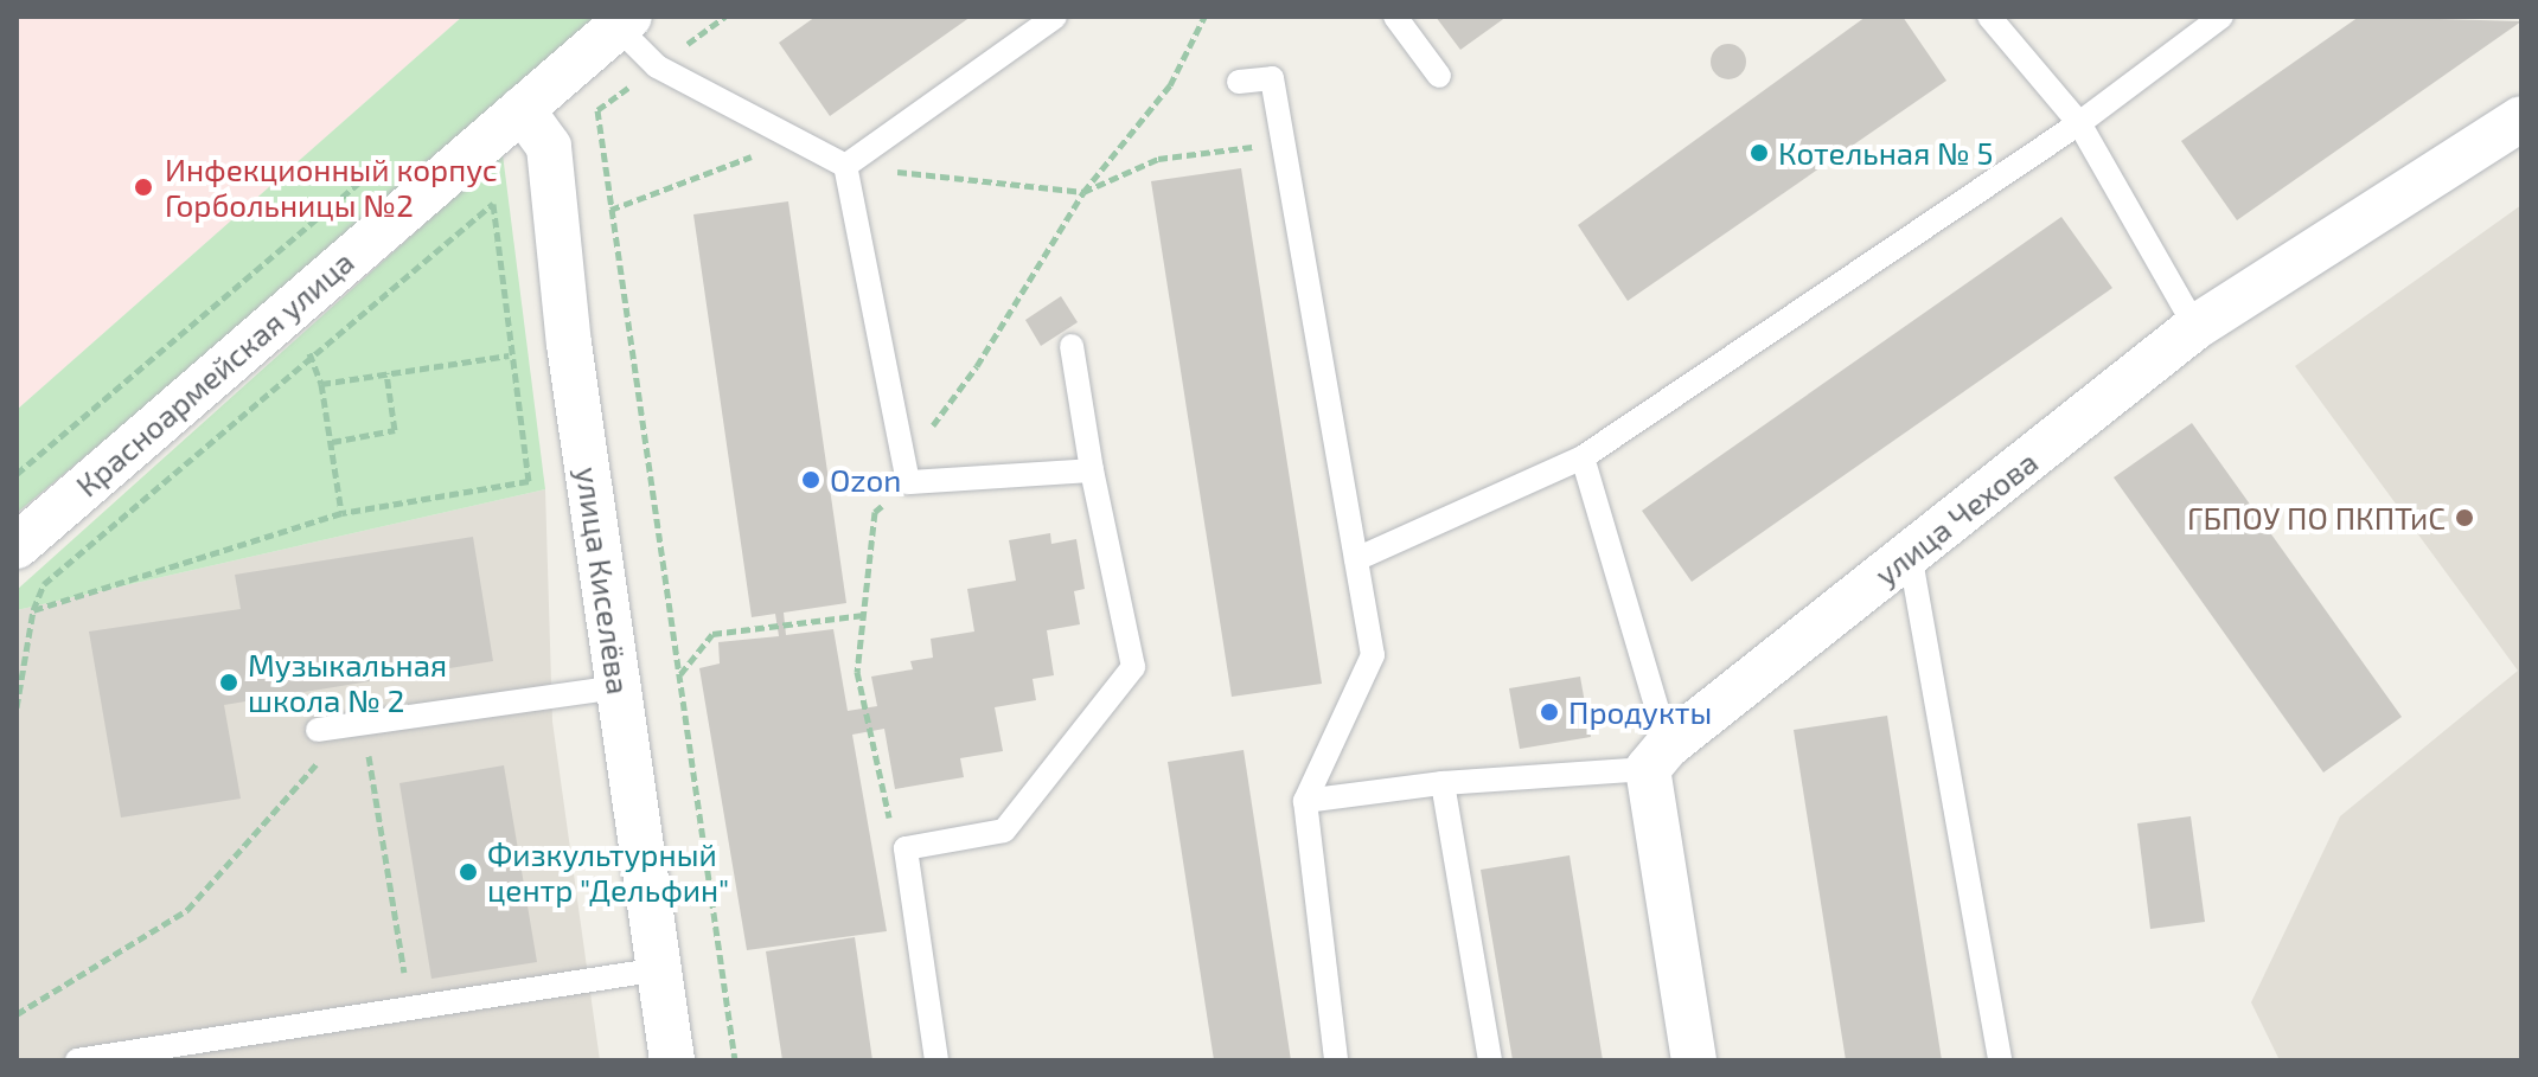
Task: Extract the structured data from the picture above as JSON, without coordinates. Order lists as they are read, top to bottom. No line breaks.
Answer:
{"streets":{"street":["Красноармейская улица","улица Чехова","улица Киселёва"]},"crossings":[["Красноармейская улица","улица Киселёва"]],"places":["Котельная № 5","Инфекционный корпус Горбольницы №2","Ozon","ГБПОУ ПО ПКПТиС","Музыкальная школа № 2","Продукты","Физкультурный центр \"Дельфин\""]}
